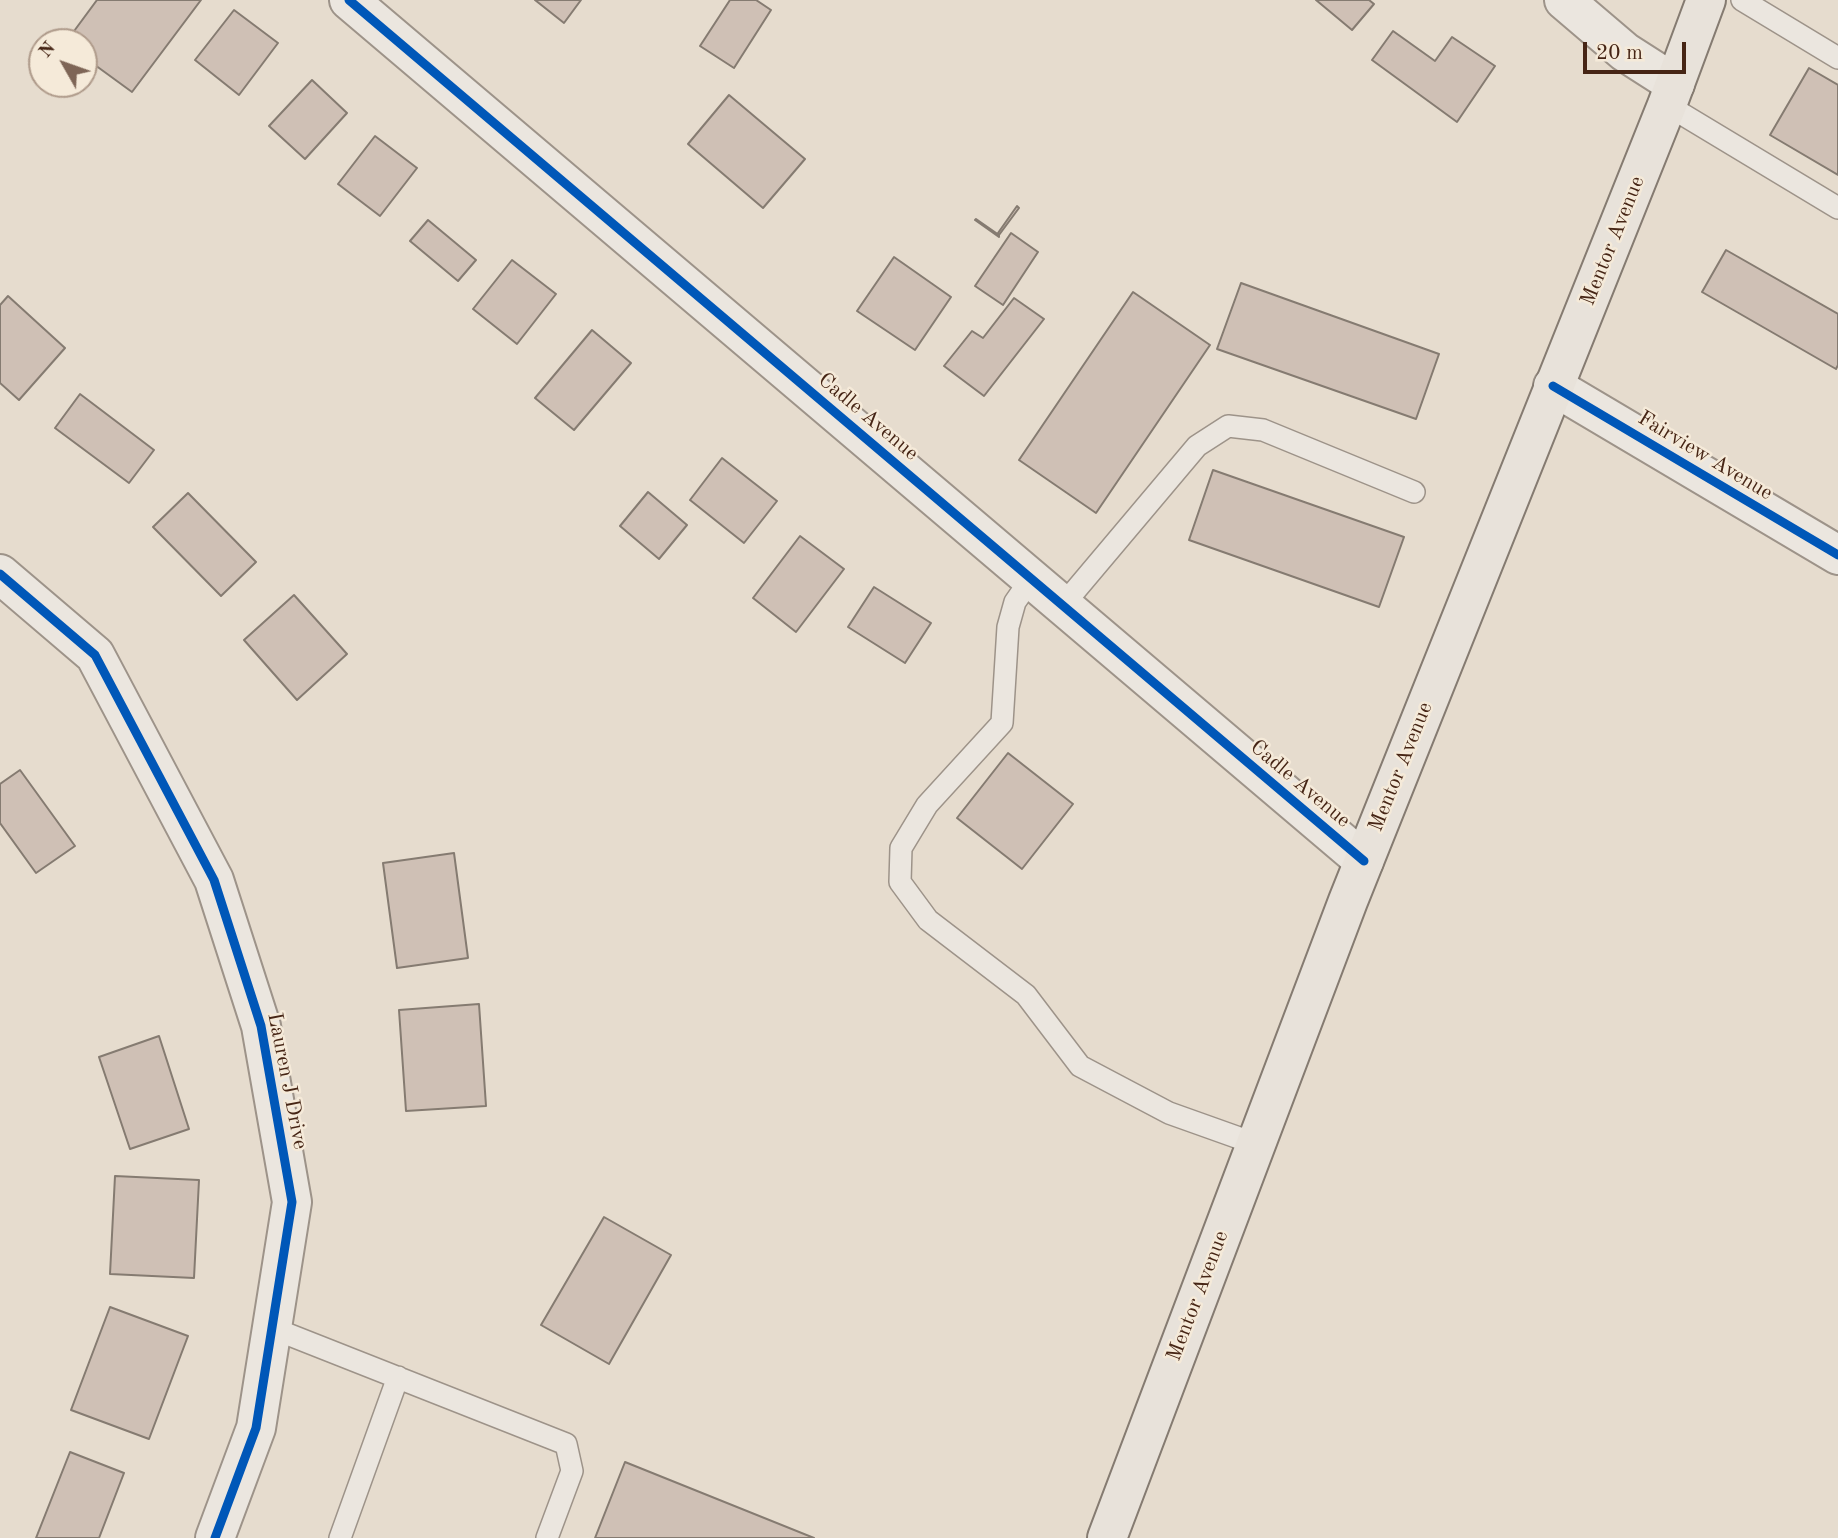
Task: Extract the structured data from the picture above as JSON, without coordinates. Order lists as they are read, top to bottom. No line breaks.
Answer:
{"streets":{"main road":["Mentor Avenue"],"street":["Cadle Avenue","Fairview Avenue","Lauren J Drive"]},"crossings":[["Mentor Avenue","Cadle Avenue"],["Mentor Avenue","Fairview Avenue"]],"scale_bar":"20 m","north":"top left"}
